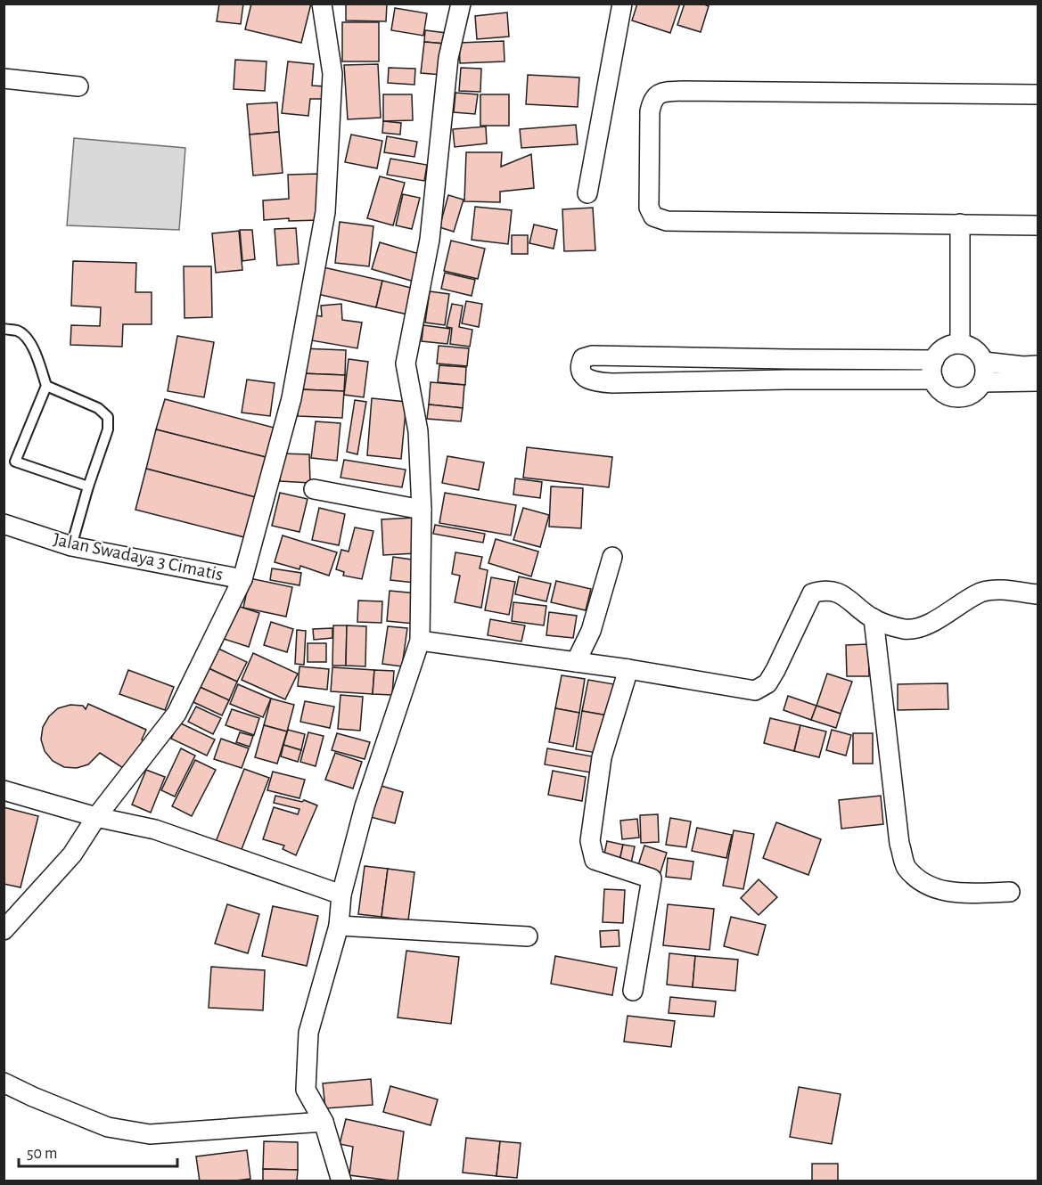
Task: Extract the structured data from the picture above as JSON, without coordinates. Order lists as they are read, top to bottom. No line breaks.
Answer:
{"streets":{"street":["Jalan Swadaya 3 Cimatis"]},"scale_bar":"50 m"}
